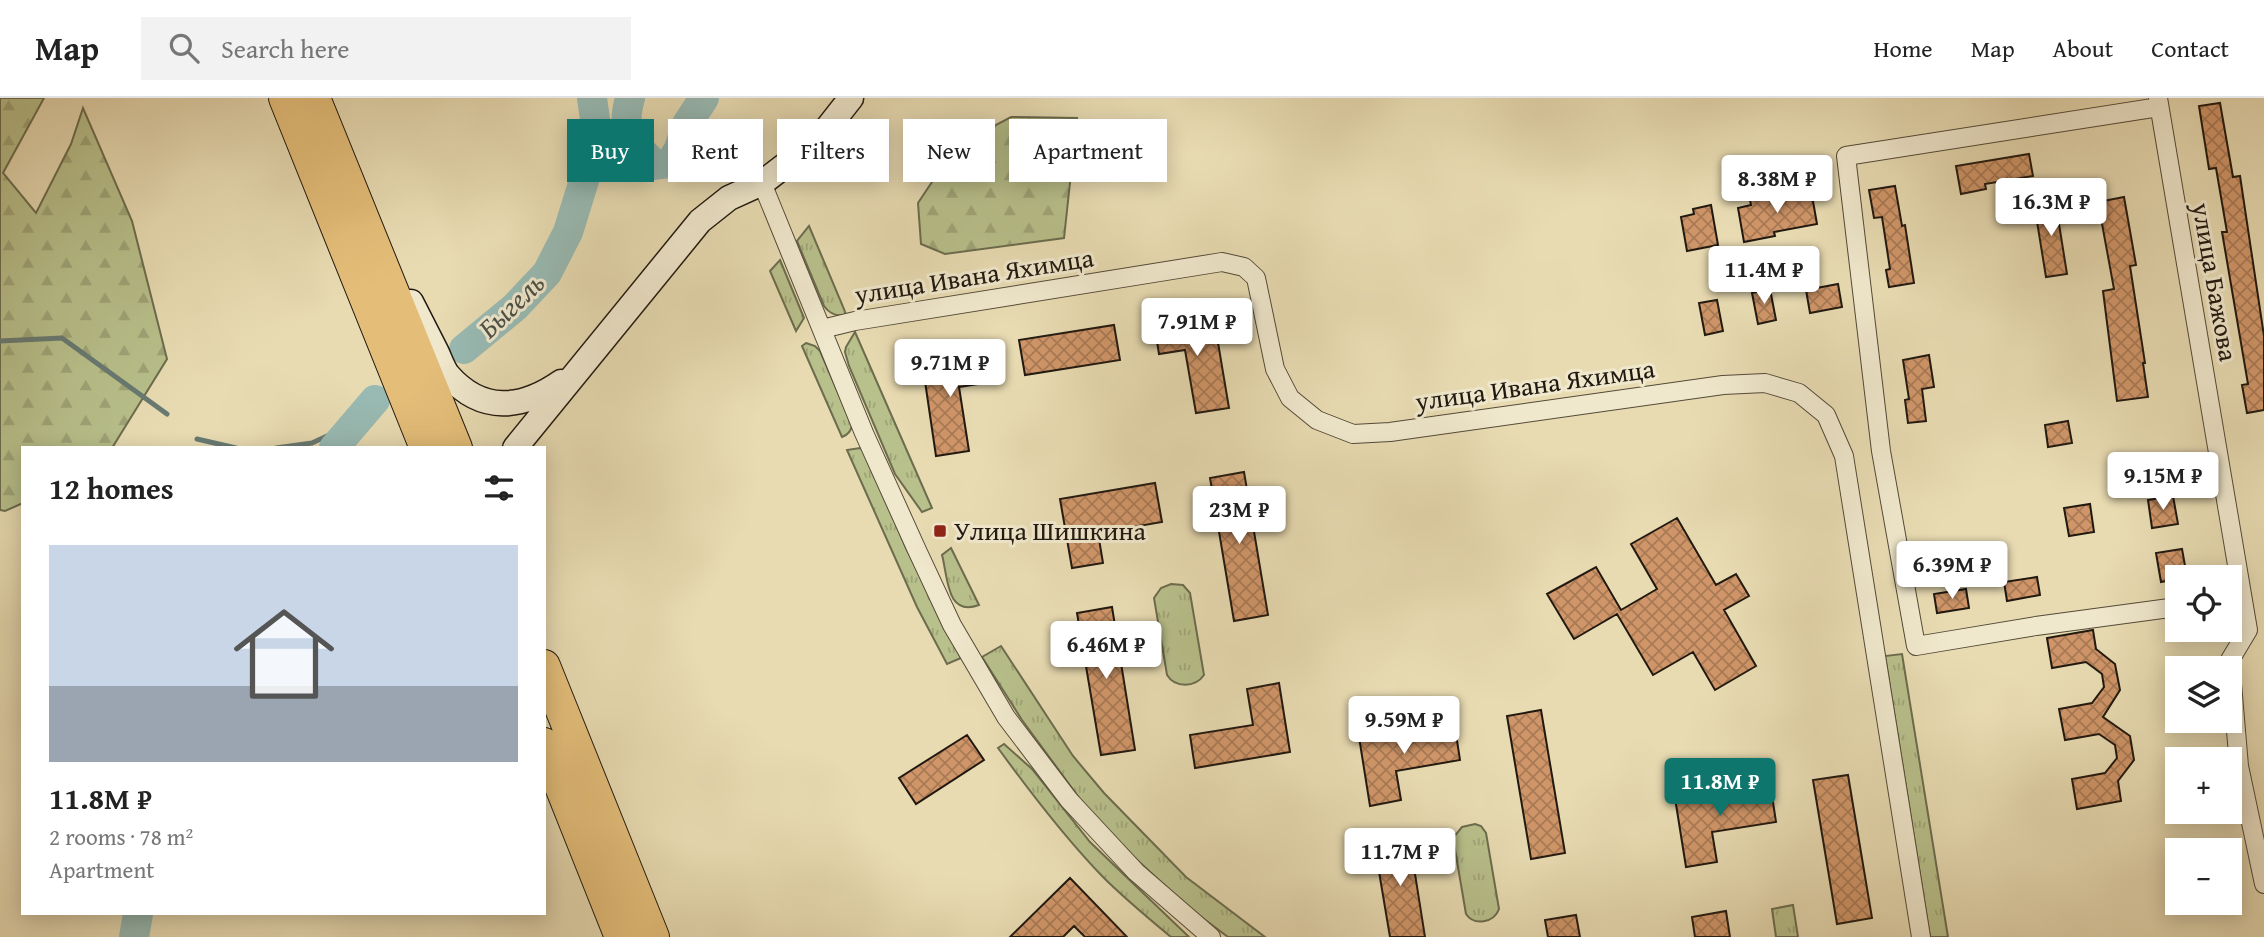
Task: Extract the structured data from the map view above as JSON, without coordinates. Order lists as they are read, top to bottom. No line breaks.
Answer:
{"streets":{"street":["улица Ивана Яхимца","улица Бажова"]},"water":["Быгель"],"places":{"transit":["Улица Шишкина"]},"page":{"header":"Map","search":"Search here","nav":["Home","Map","About","Contact"],"chip":["Buy","Rent","Filters","New","Apartment"],"price":["8.38M ₽","16.3M ₽","11.4M ₽","7.91M ₽","9.71M ₽","9.15M ₽","23M ₽","6.39M ₽","6.46M ₽","9.59M ₽","11.8M ₽","11.7M ₽"],"heading":"12 homes","list":[{"name":"11.8M ₽","note":"2 rooms · 78 m² · Apartment"}],"map_buttons":["+","−"]}}
